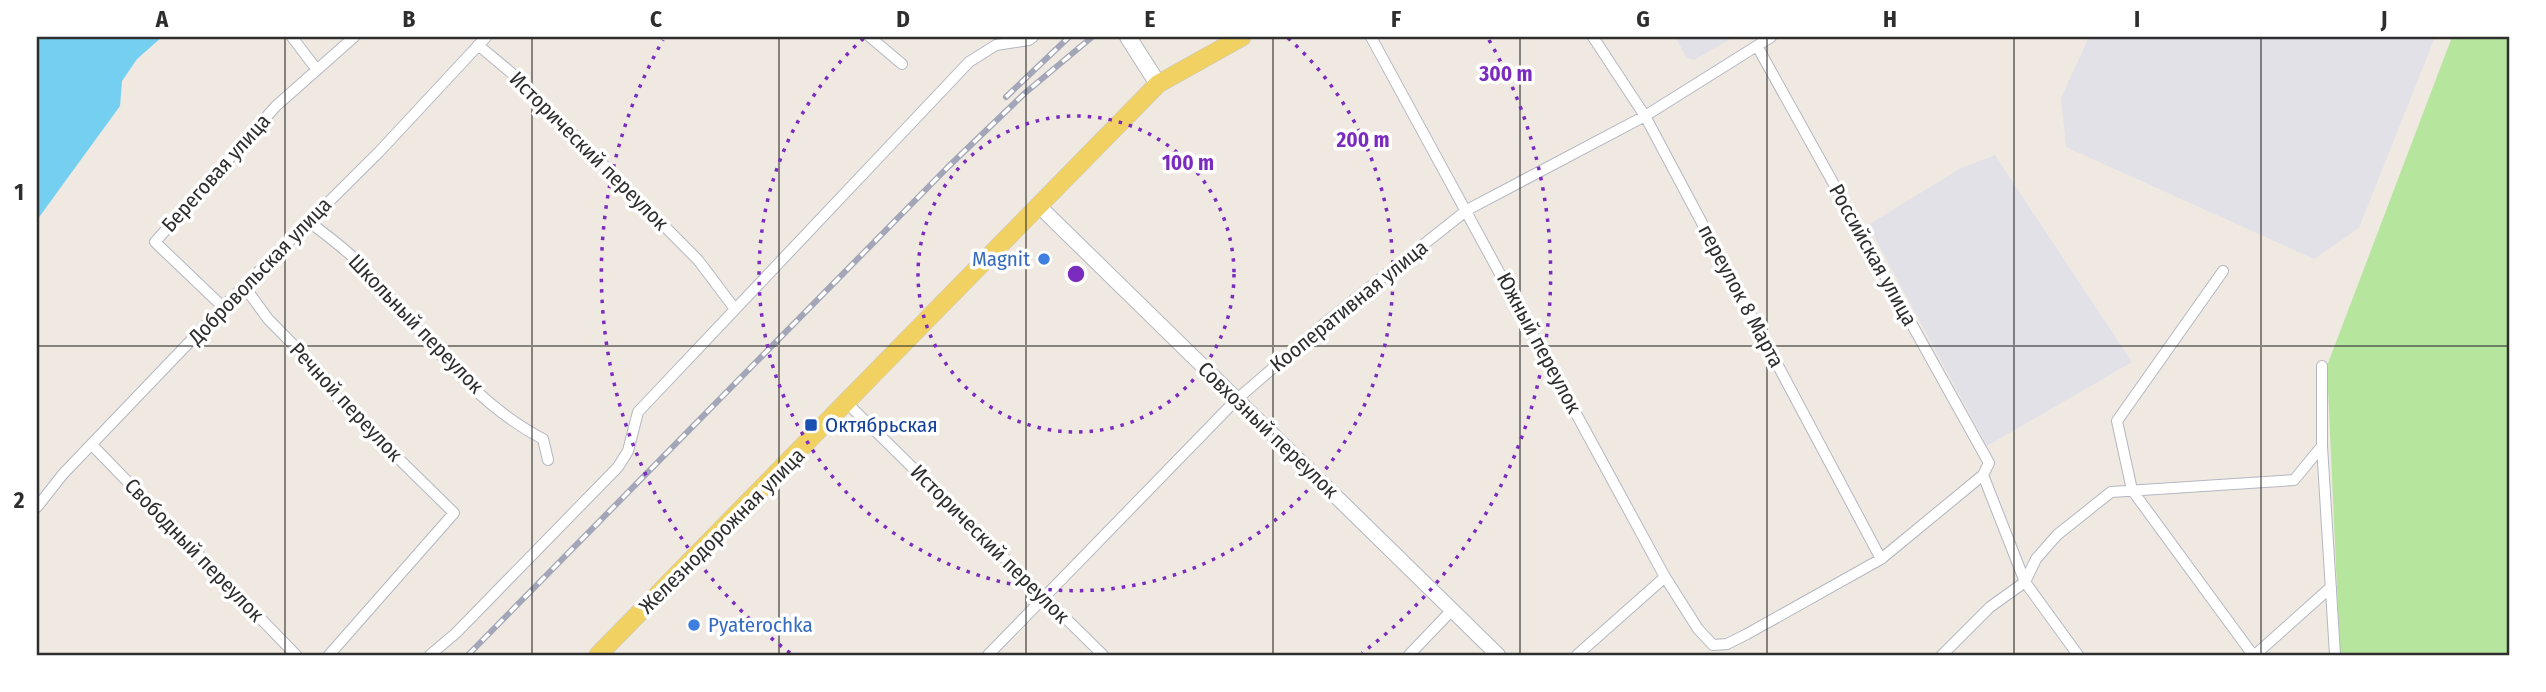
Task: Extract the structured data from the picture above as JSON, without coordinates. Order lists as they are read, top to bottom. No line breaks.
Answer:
{"streets":{"main road":["Железнодорожная улица"],"street":["Исторический переулок","Береговая улица","Российская улица","Добровольская улица","переулок 8 Марта","Кооперативная улица","Школьный переулок","Южный переулок","Речной переулок","Совхозный переулок","Свободный переулок"]},"crossings":[["Исторический переулок","Добровольская улица"],["Исторический переулок","Кооперативная улица"],["Исторический переулок","Железнодорожная улица"],["Береговая улица","Добровольская улица"],["Российская улица","Кооперативная улица"],["Добровольская улица","Школьный переулок"],["Добровольская улица","Речной переулок"],["Добровольская улица","Свободный переулок"],["переулок 8 Марта","Кооперативная улица"],["переулок 8 Марта","Южный переулок"],["Кооперативная улица","Южный переулок"],["Кооперативная улица","Совхозный переулок"],["Совхозный переулок","Железнодорожная улица"]],"places":{"other":["Magnit","Pyaterochka"],"transit":["Октябрьская"]},"grid":{"columns":["A","B","C","D","E","F","G","H","I","J"],"rows":["1","2"]},"rings":["300 m","200 m","100 m"]}
